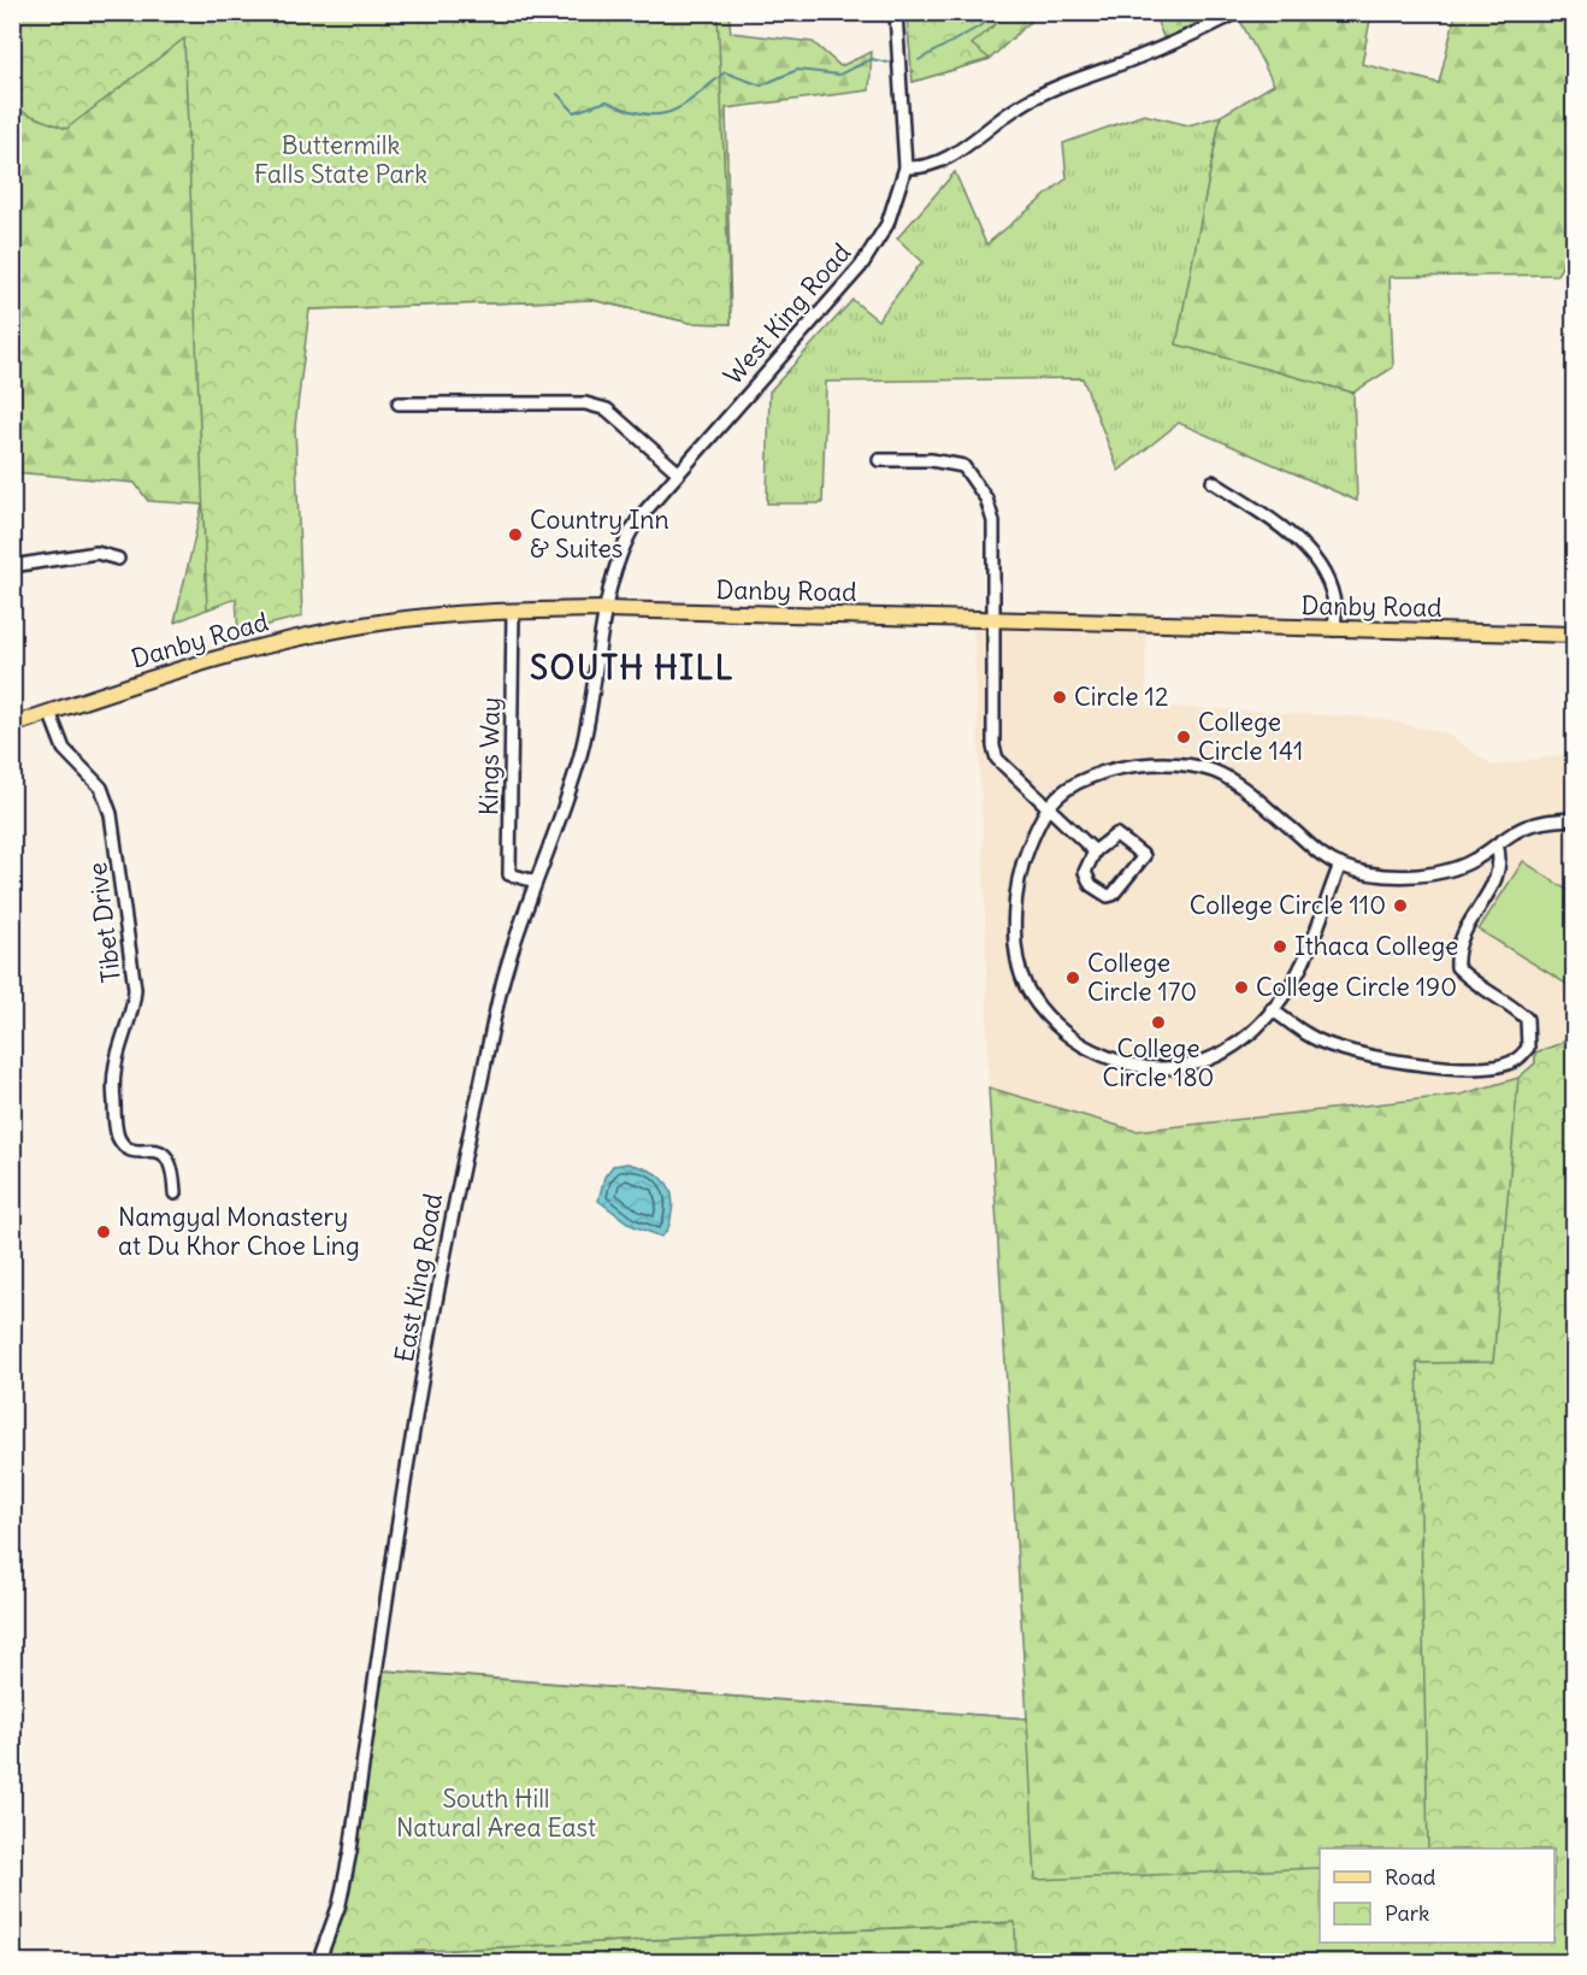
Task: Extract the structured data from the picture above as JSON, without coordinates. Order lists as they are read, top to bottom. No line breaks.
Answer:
{"streets":{"main road":["Danby Road"],"street":["West King Road","Kings Way","Tibet Drive","East King Road"]},"crossings":[["West King Road","Danby Road"],["West King Road","East King Road"],["Danby Road","Kings Way"],["Danby Road","Tibet Drive"],["Danby Road","East King Road"],["Kings Way","East King Road"]],"districts":["SOUTH HILL"],"parks":["Buttermilk Falls State Park","South Hill Natural Area East"],"places":["Country Inn & Suites","Circle 12","College Circle 141","College Circle 110","Ithaca College","College Circle 170","College Circle 190","College Circle 180","Namgyal Monastery at Du Khor Choe Ling"],"legend":["Road","Park"]}
